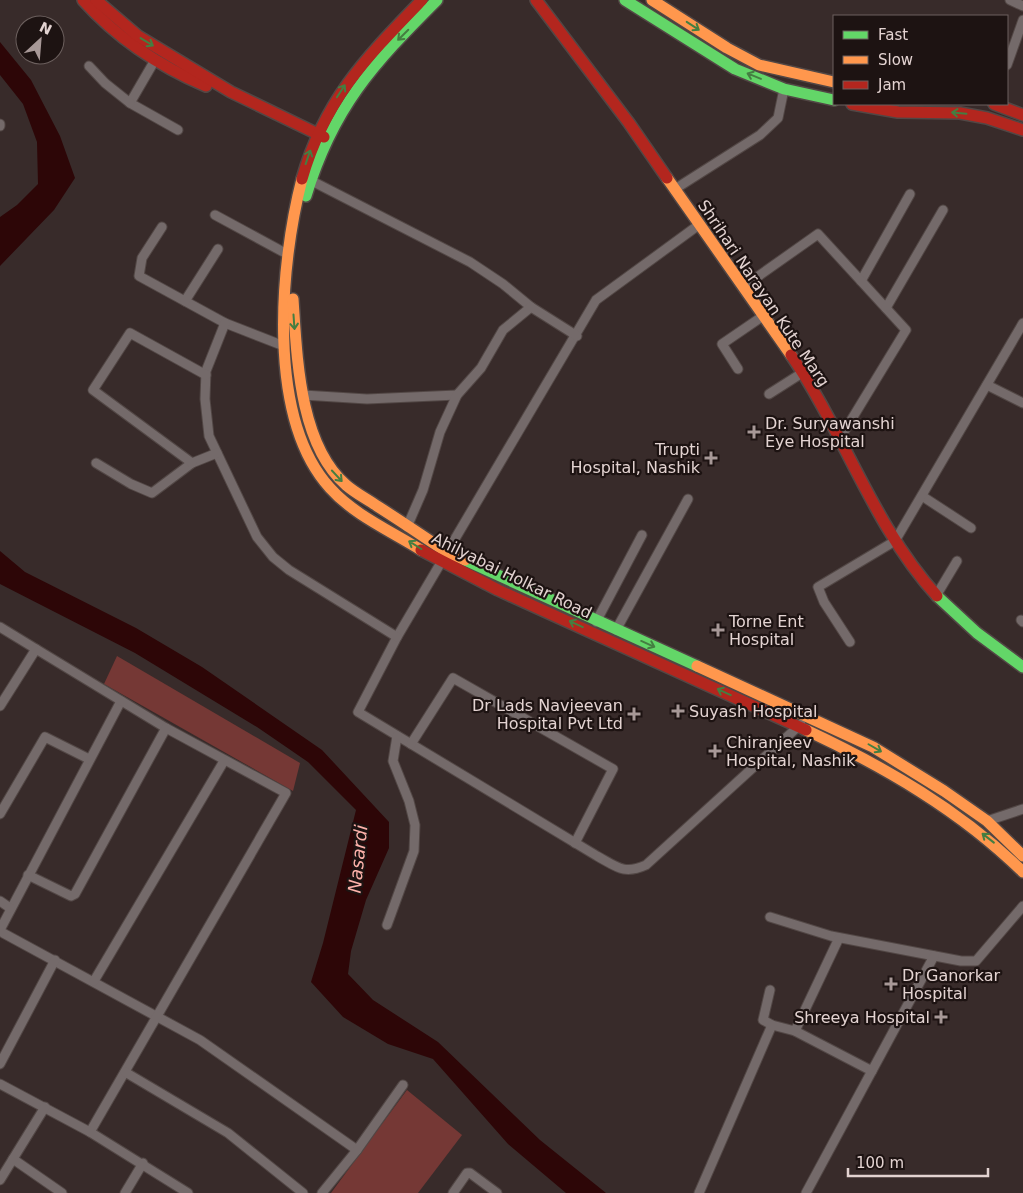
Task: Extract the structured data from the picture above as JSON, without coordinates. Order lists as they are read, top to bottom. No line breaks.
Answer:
{"streets":{"main road":["Shrihari Narayan Kute Marg","Ahilyabai Holkar Road"]},"water":["Nasardi"],"places":{"health":["Dr. Suryawanshi Eye Hospital","Trupti Hospital, Nashik","Torne Ent Hospital","Suyash Hospital","Dr Lads Navjeevan Hospital Pvt Ltd","Chiranjeev Hospital, Nashik","Dr Ganorkar Hospital","Shreeya Hospital"]},"legend":["Fast","Slow","Jam"],"scale_bar":"100 m","north":"top right"}
